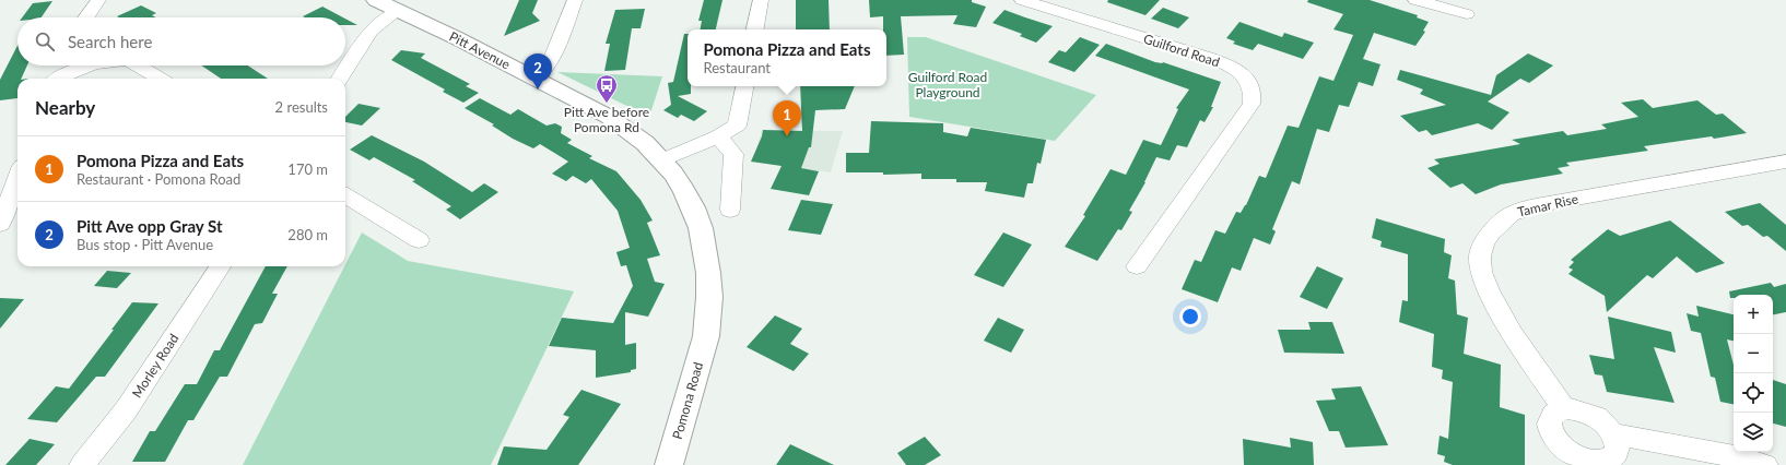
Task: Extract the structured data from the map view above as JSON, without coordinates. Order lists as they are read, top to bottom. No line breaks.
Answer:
{"streets":{"street":["Pitt Avenue","Guilford Road","Tamar Rise","Morley Road","Pomona Road"]},"crossings":[["Pitt Avenue","Pomona Road"]],"parks":["Guilford Road Playground"],"places":{"bus stop":["Pitt Ave before Pomona Rd"]},"page":{"search":"Search here","popup":["Pomona Pizza and Eats","Restaurant"],"pins":["2","1"],"heading":["Nearby","2 results"],"list":[{"mark":"1","name":"Pomona Pizza and Eats","note":"Restaurant · Pomona Road","value":"170 m"},{"mark":"2","name":"Pitt Ave opp Gray St","note":"Bus stop · Pitt Avenue","value":"280 m"}],"map_buttons":["+","−"]}}
